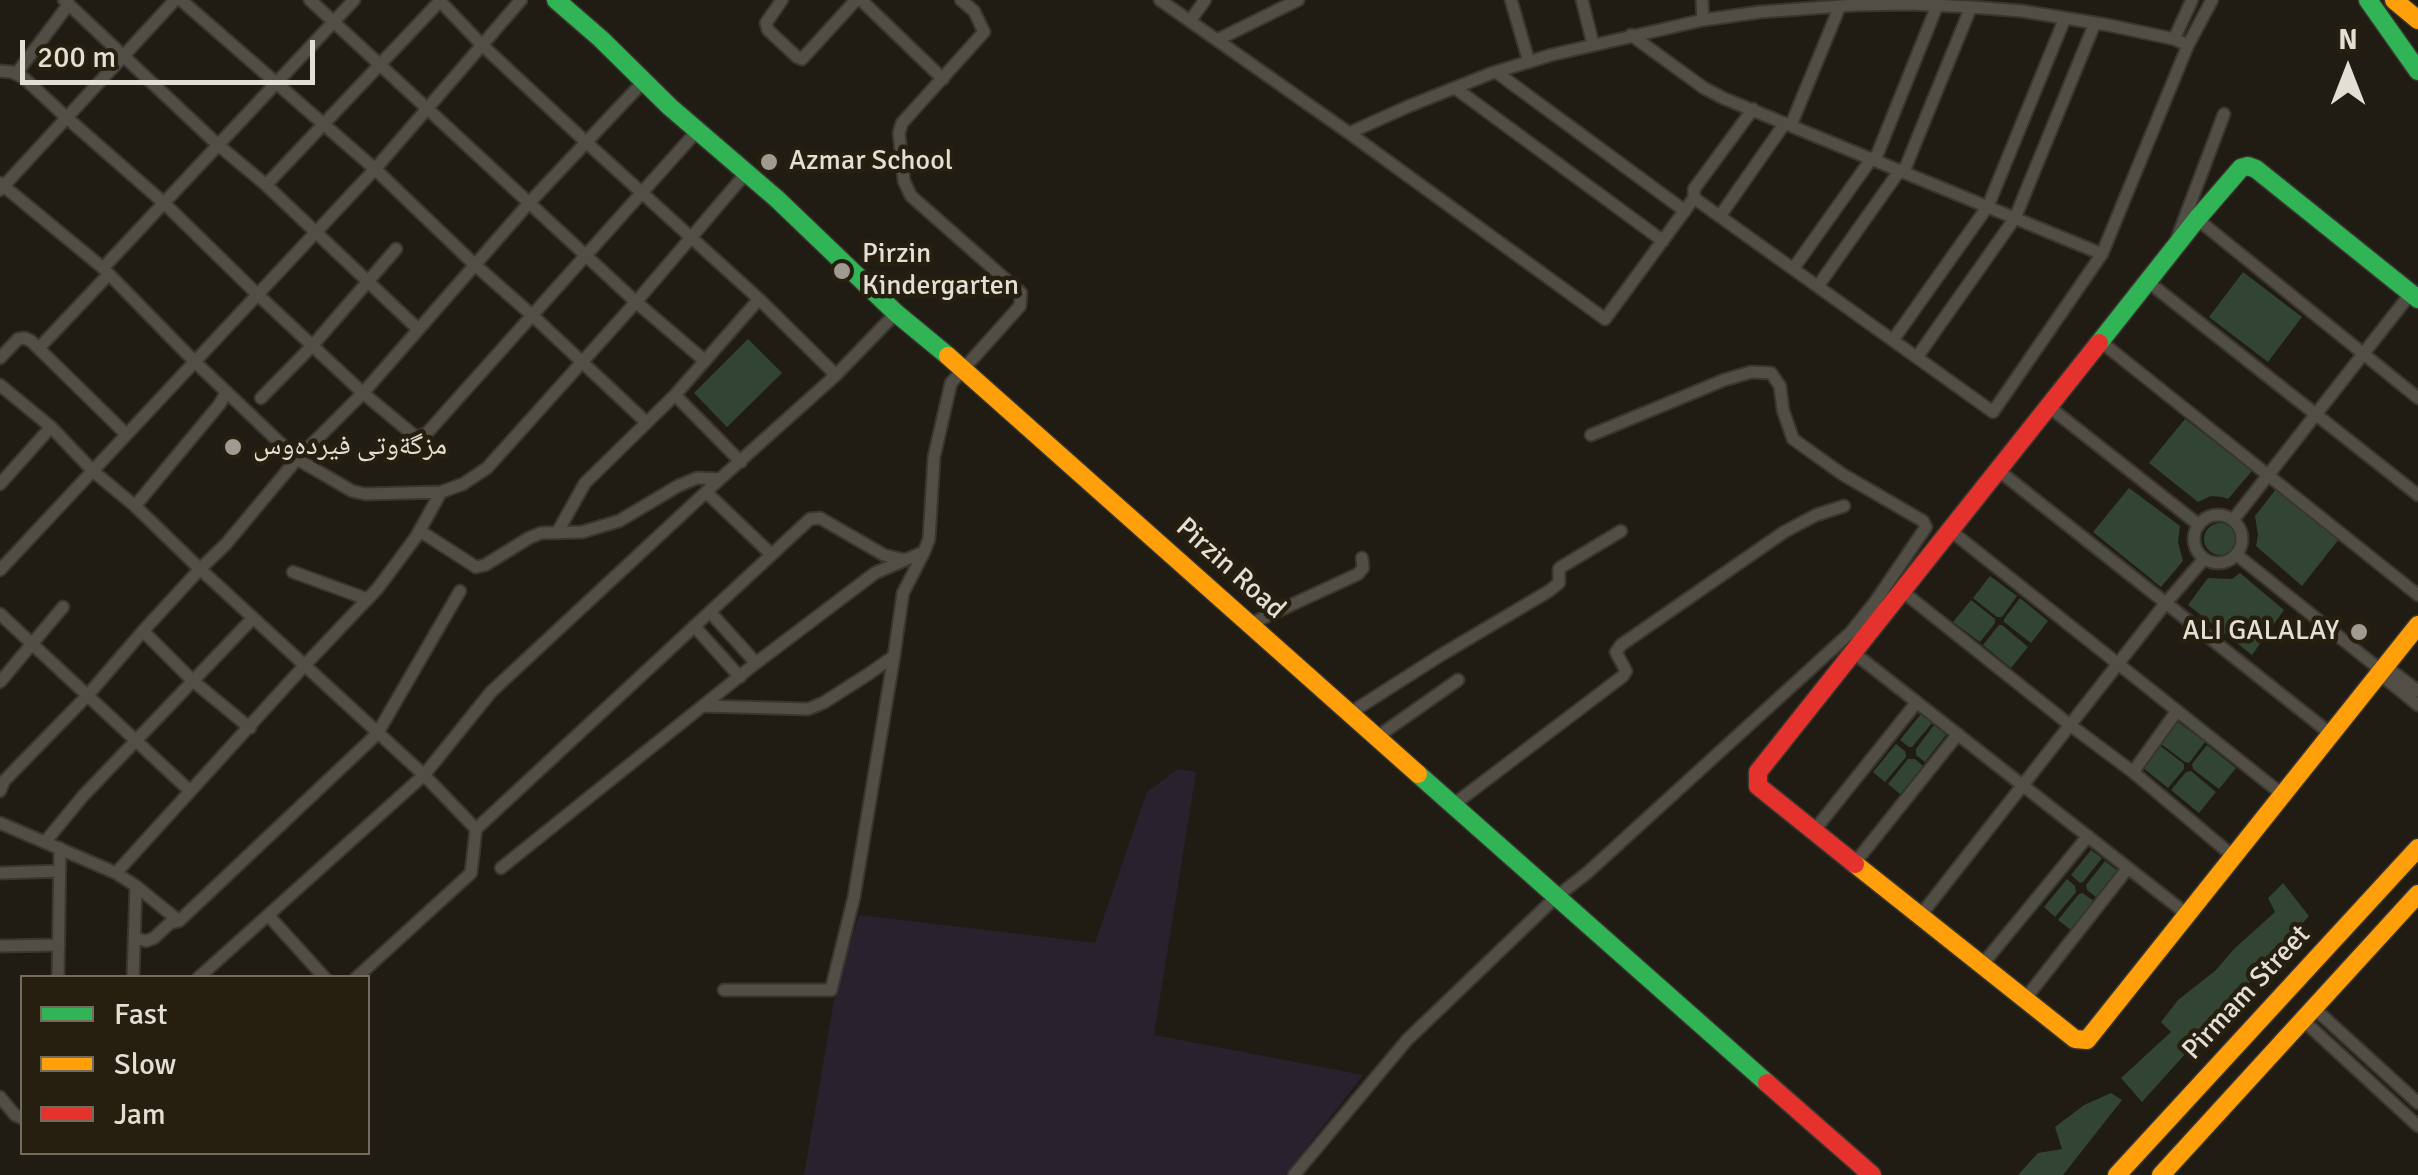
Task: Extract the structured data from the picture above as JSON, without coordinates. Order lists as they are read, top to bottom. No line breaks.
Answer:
{"streets":{"main road":["Pirzin Road","Pirmam Street"]},"places":["Azmar School","Pirzin Kindergarten","مزگةوتی فیردەوس","ALI GALALAY"],"legend":["Fast","Slow","Jam"],"scale_bar":"200 m","north":"top"}
